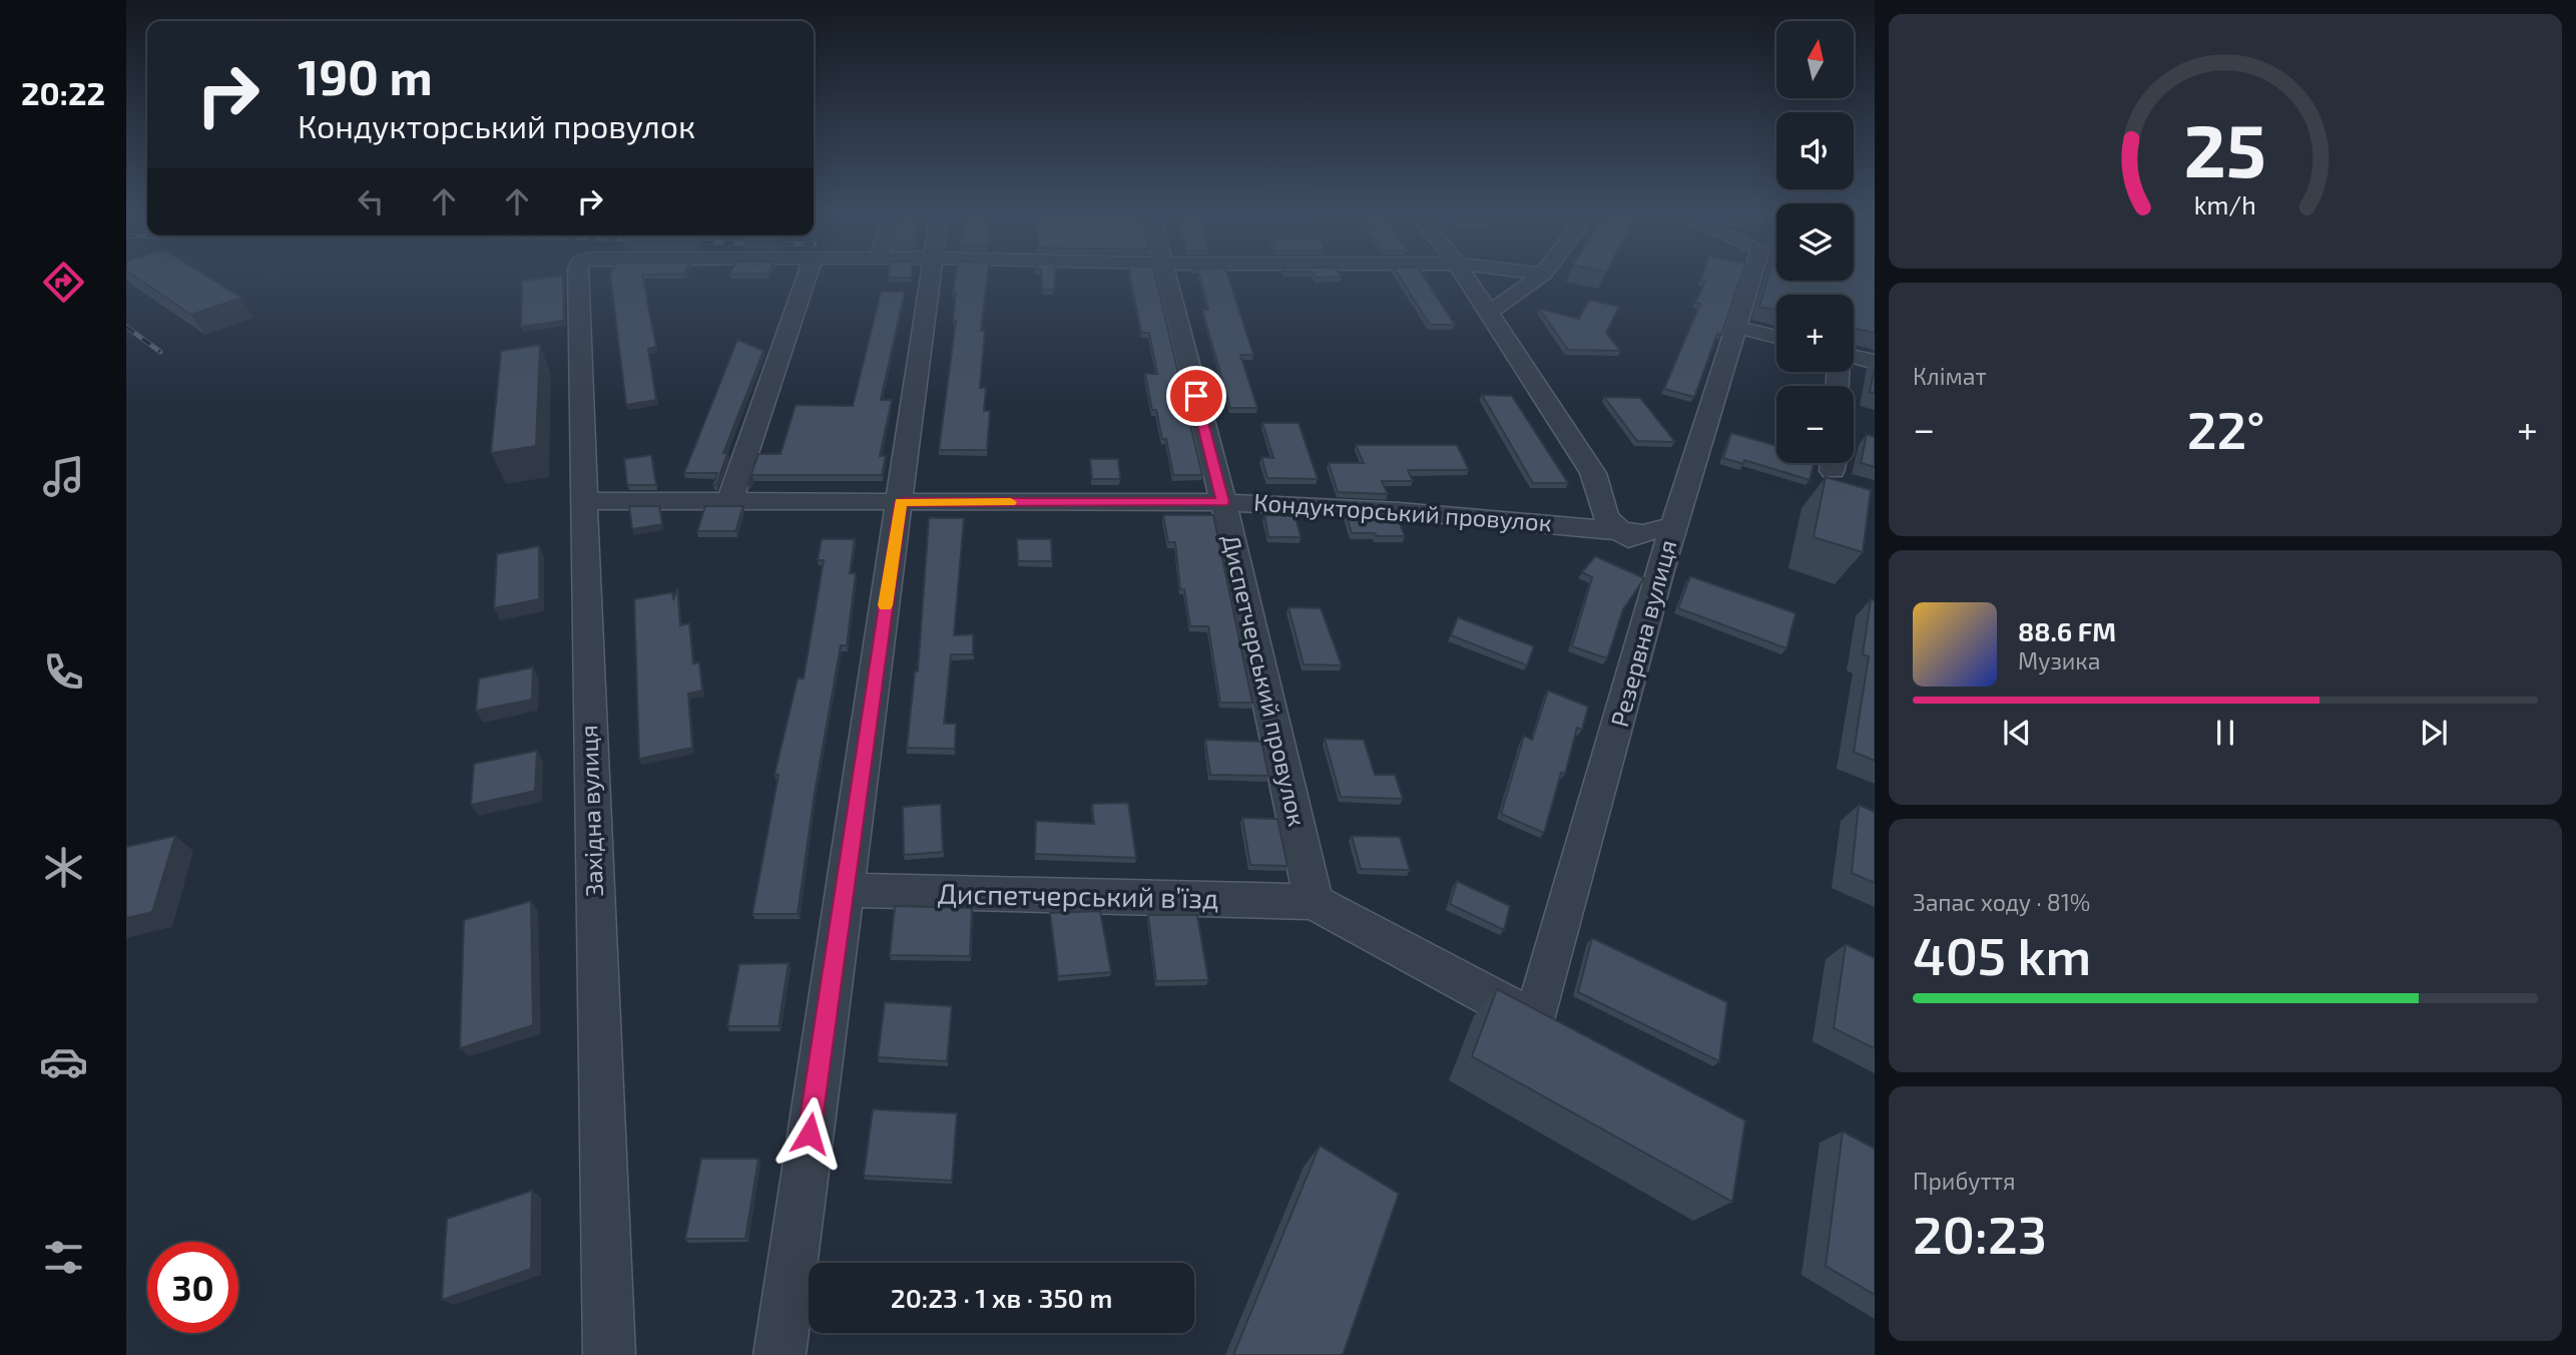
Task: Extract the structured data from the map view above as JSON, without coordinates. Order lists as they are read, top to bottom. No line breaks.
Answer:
{"streets":{"street":["Кондукторський провулок","Резервна вулиця","Диспетчерський провулок","Західна вулиця","Диспетчерський в’їзд"]},"crossings":[["Кондукторський провулок","Резервна вулиця"],["Кондукторський провулок","Диспетчерський провулок"],["Кондукторський провулок","Західна вулиця"],["Резервна вулиця","Диспетчерський провулок"],["Резервна вулиця","Диспетчерський в’їзд"],["Диспетчерський провулок","Диспетчерський в’їзд"]],"north":"top","page":{"tabs":"20:22","map_buttons":["+","−"],"turn":["190 m","Кондукторський провулок"],"tile":["Клімат",["Запас ходу · 81%","405 km"],["Прибуття","20:23"]],"heat":["−","22°","+"],"song":["88.6 FM","Музика"],"limit":"30","trip":"20:23 · 1 хв · 350 m","gauge":["25","km/h"]}}
